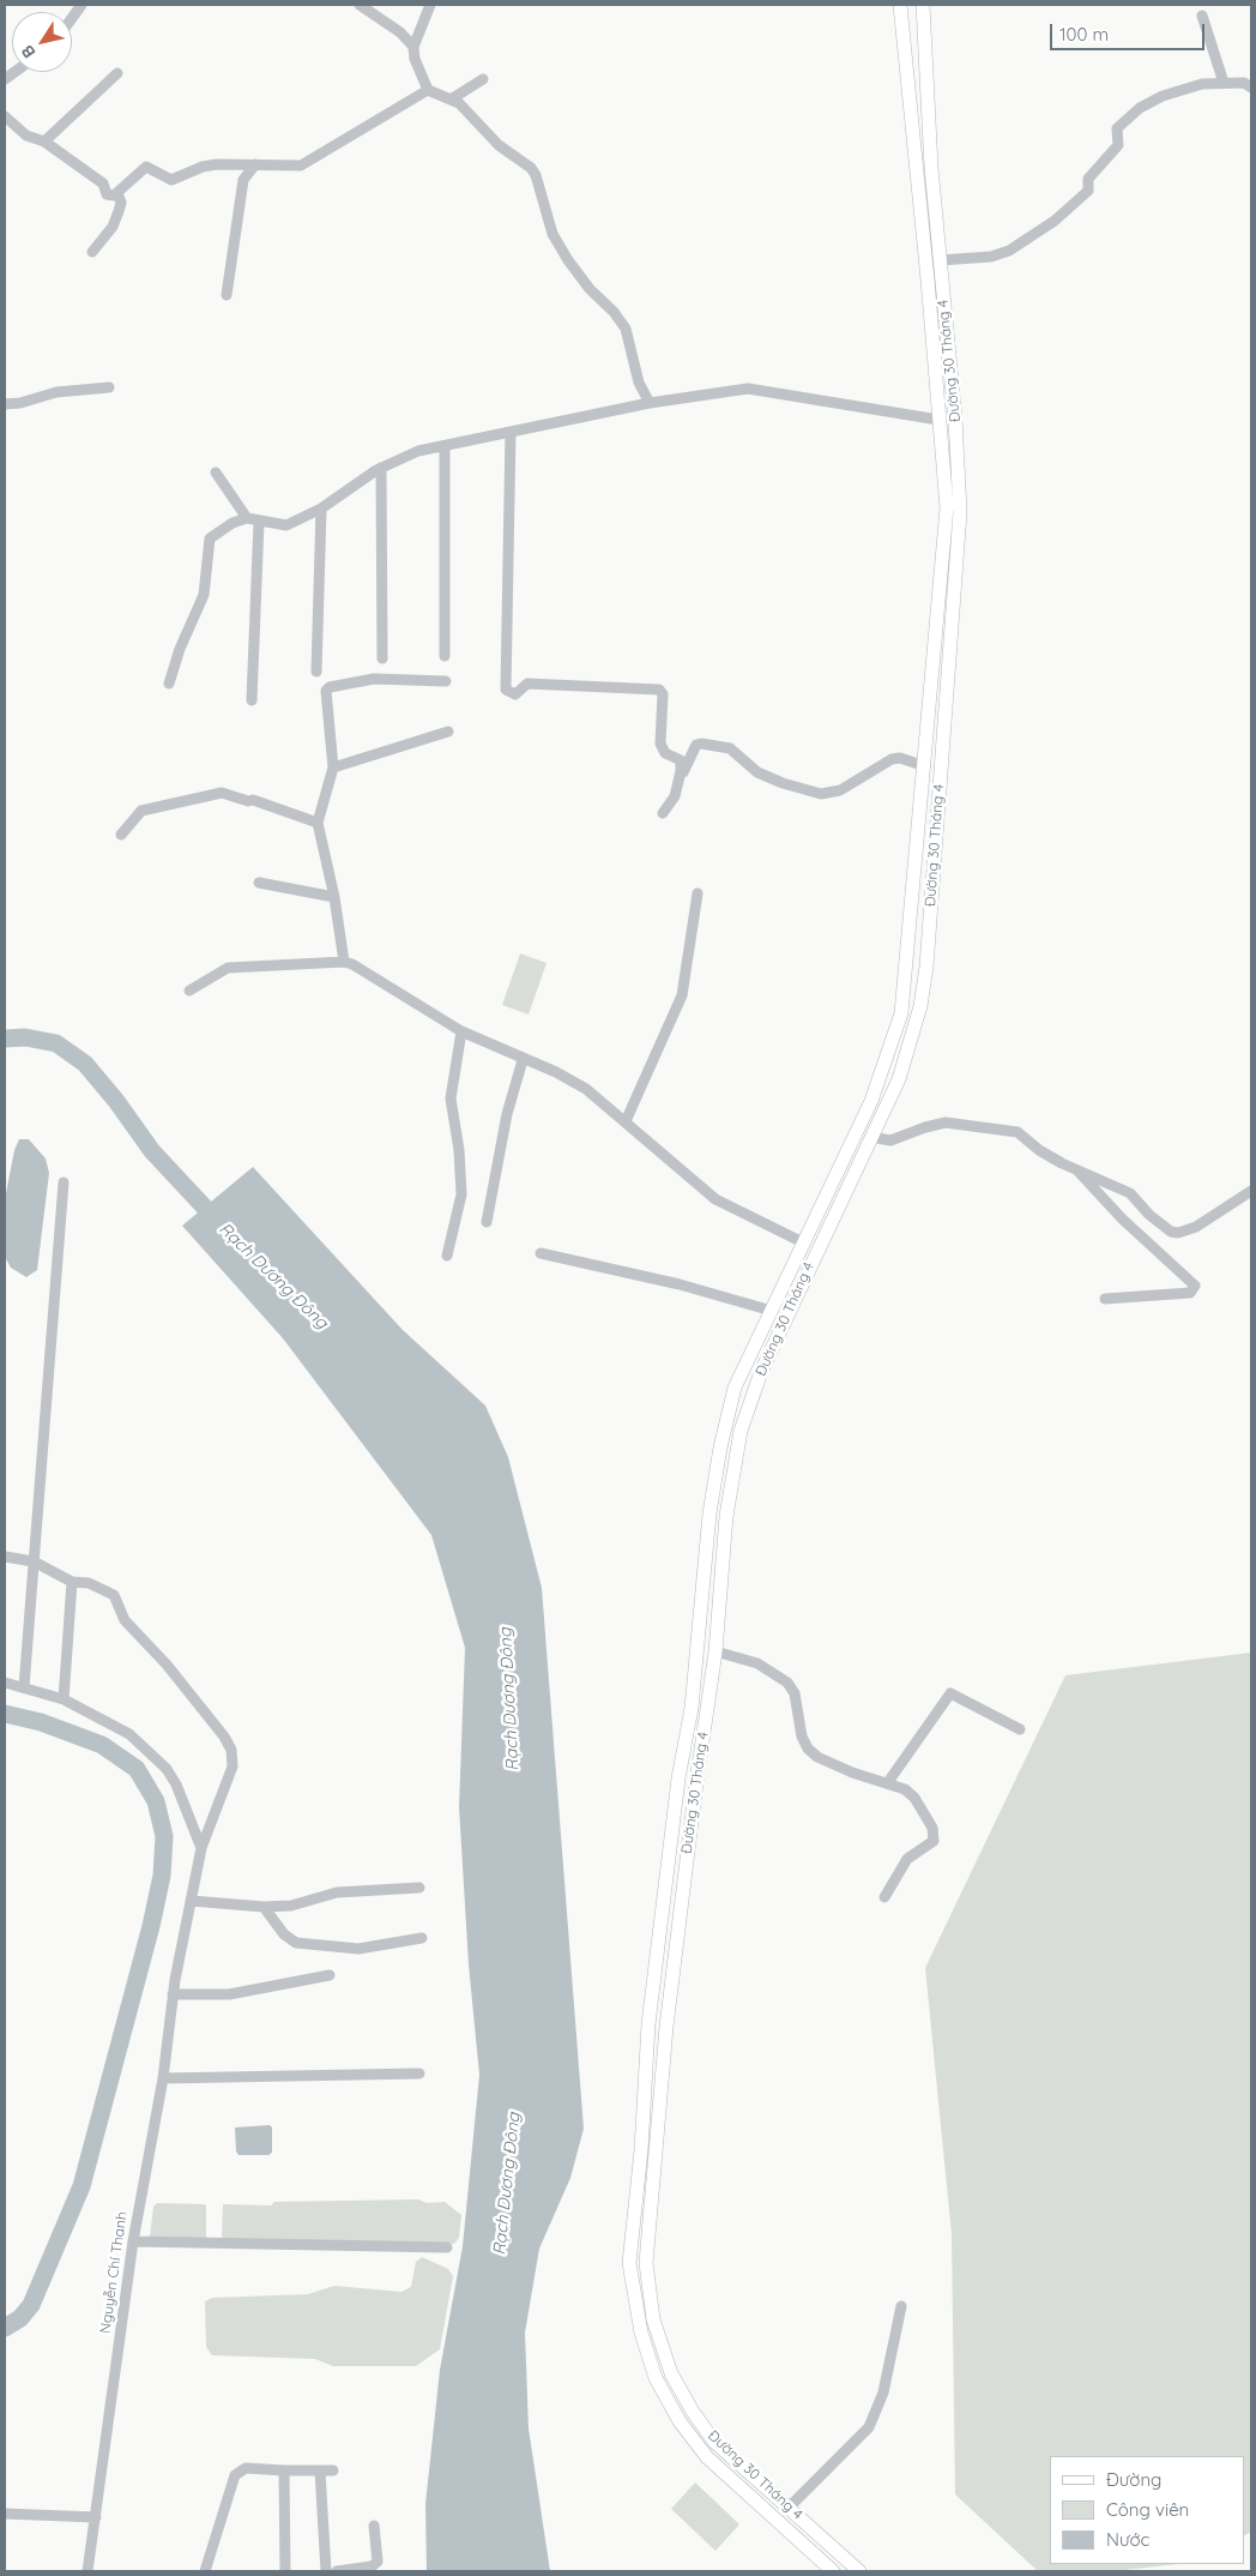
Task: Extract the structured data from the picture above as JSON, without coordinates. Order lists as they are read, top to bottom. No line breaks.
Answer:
{"streets":{"main road":["Đường 30 Tháng 4"],"street":["Nguyễn Chí Thanh"]},"water":["Rạch Dương Đông"],"legend":["Đường","Công viên","Nước"],"scale_bar":"100 m","north":"bottom left"}
